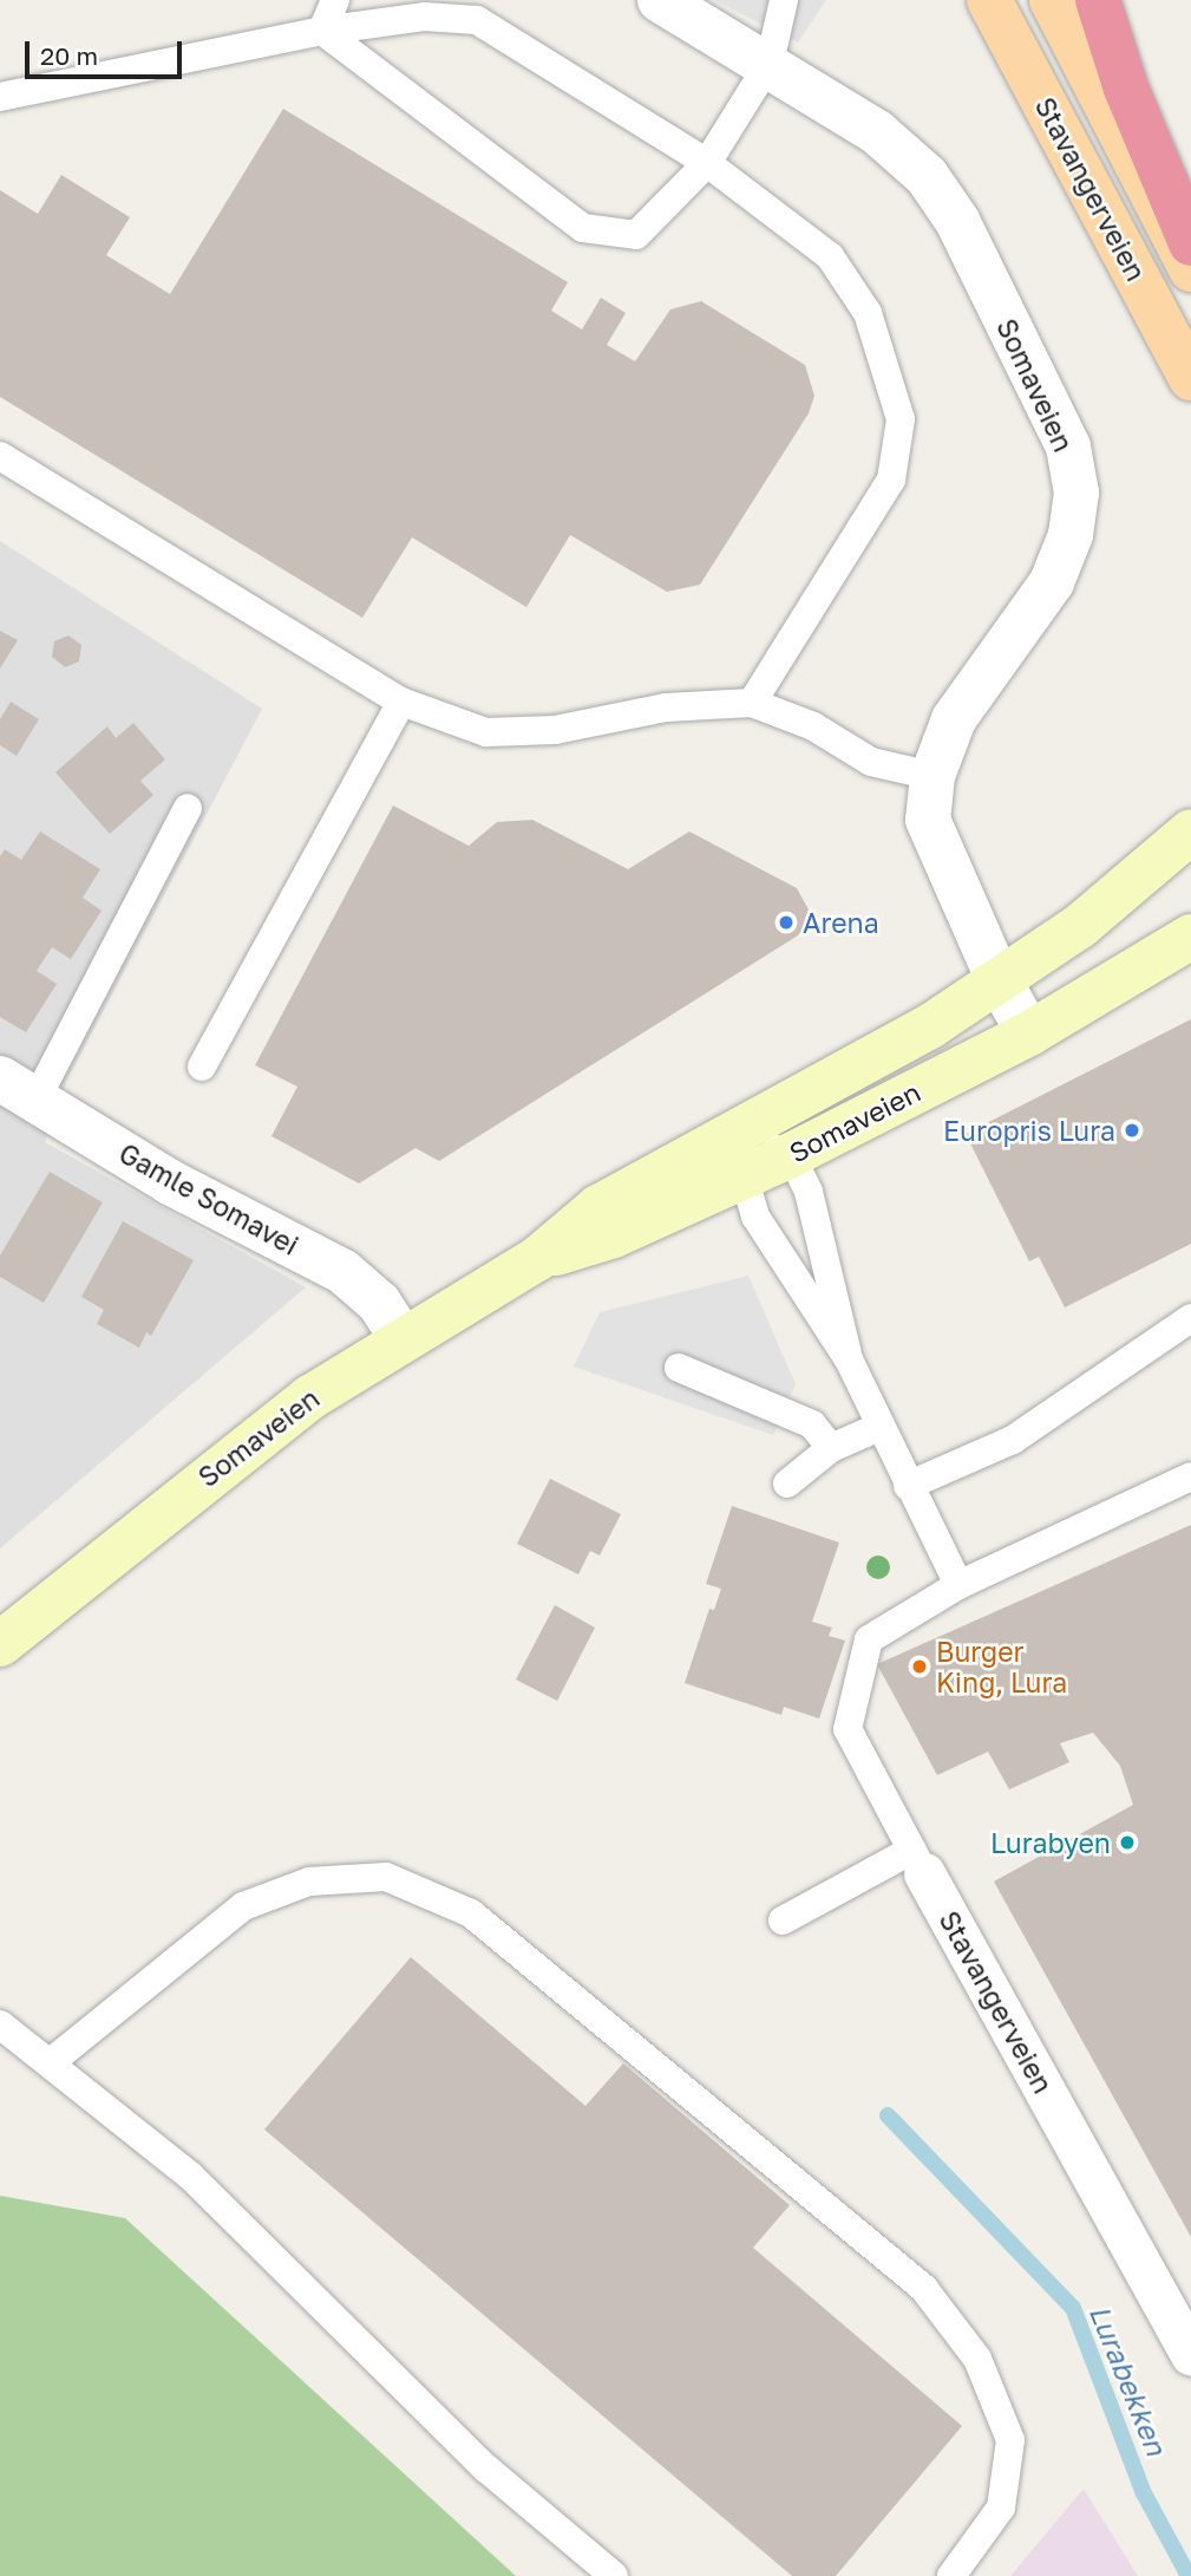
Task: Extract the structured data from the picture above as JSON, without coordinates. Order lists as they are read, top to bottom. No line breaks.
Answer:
{"streets":{"main road":["Stavangerveien","Somaveien"],"street":["Gamle Somavei"]},"crossings":[["Somaveien","Gamle Somavei"]],"water":["Lurabekken"],"places":["Arena","Europris Lura","Burger King, Lura","Lurabyen"],"scale_bar":"20 m"}
